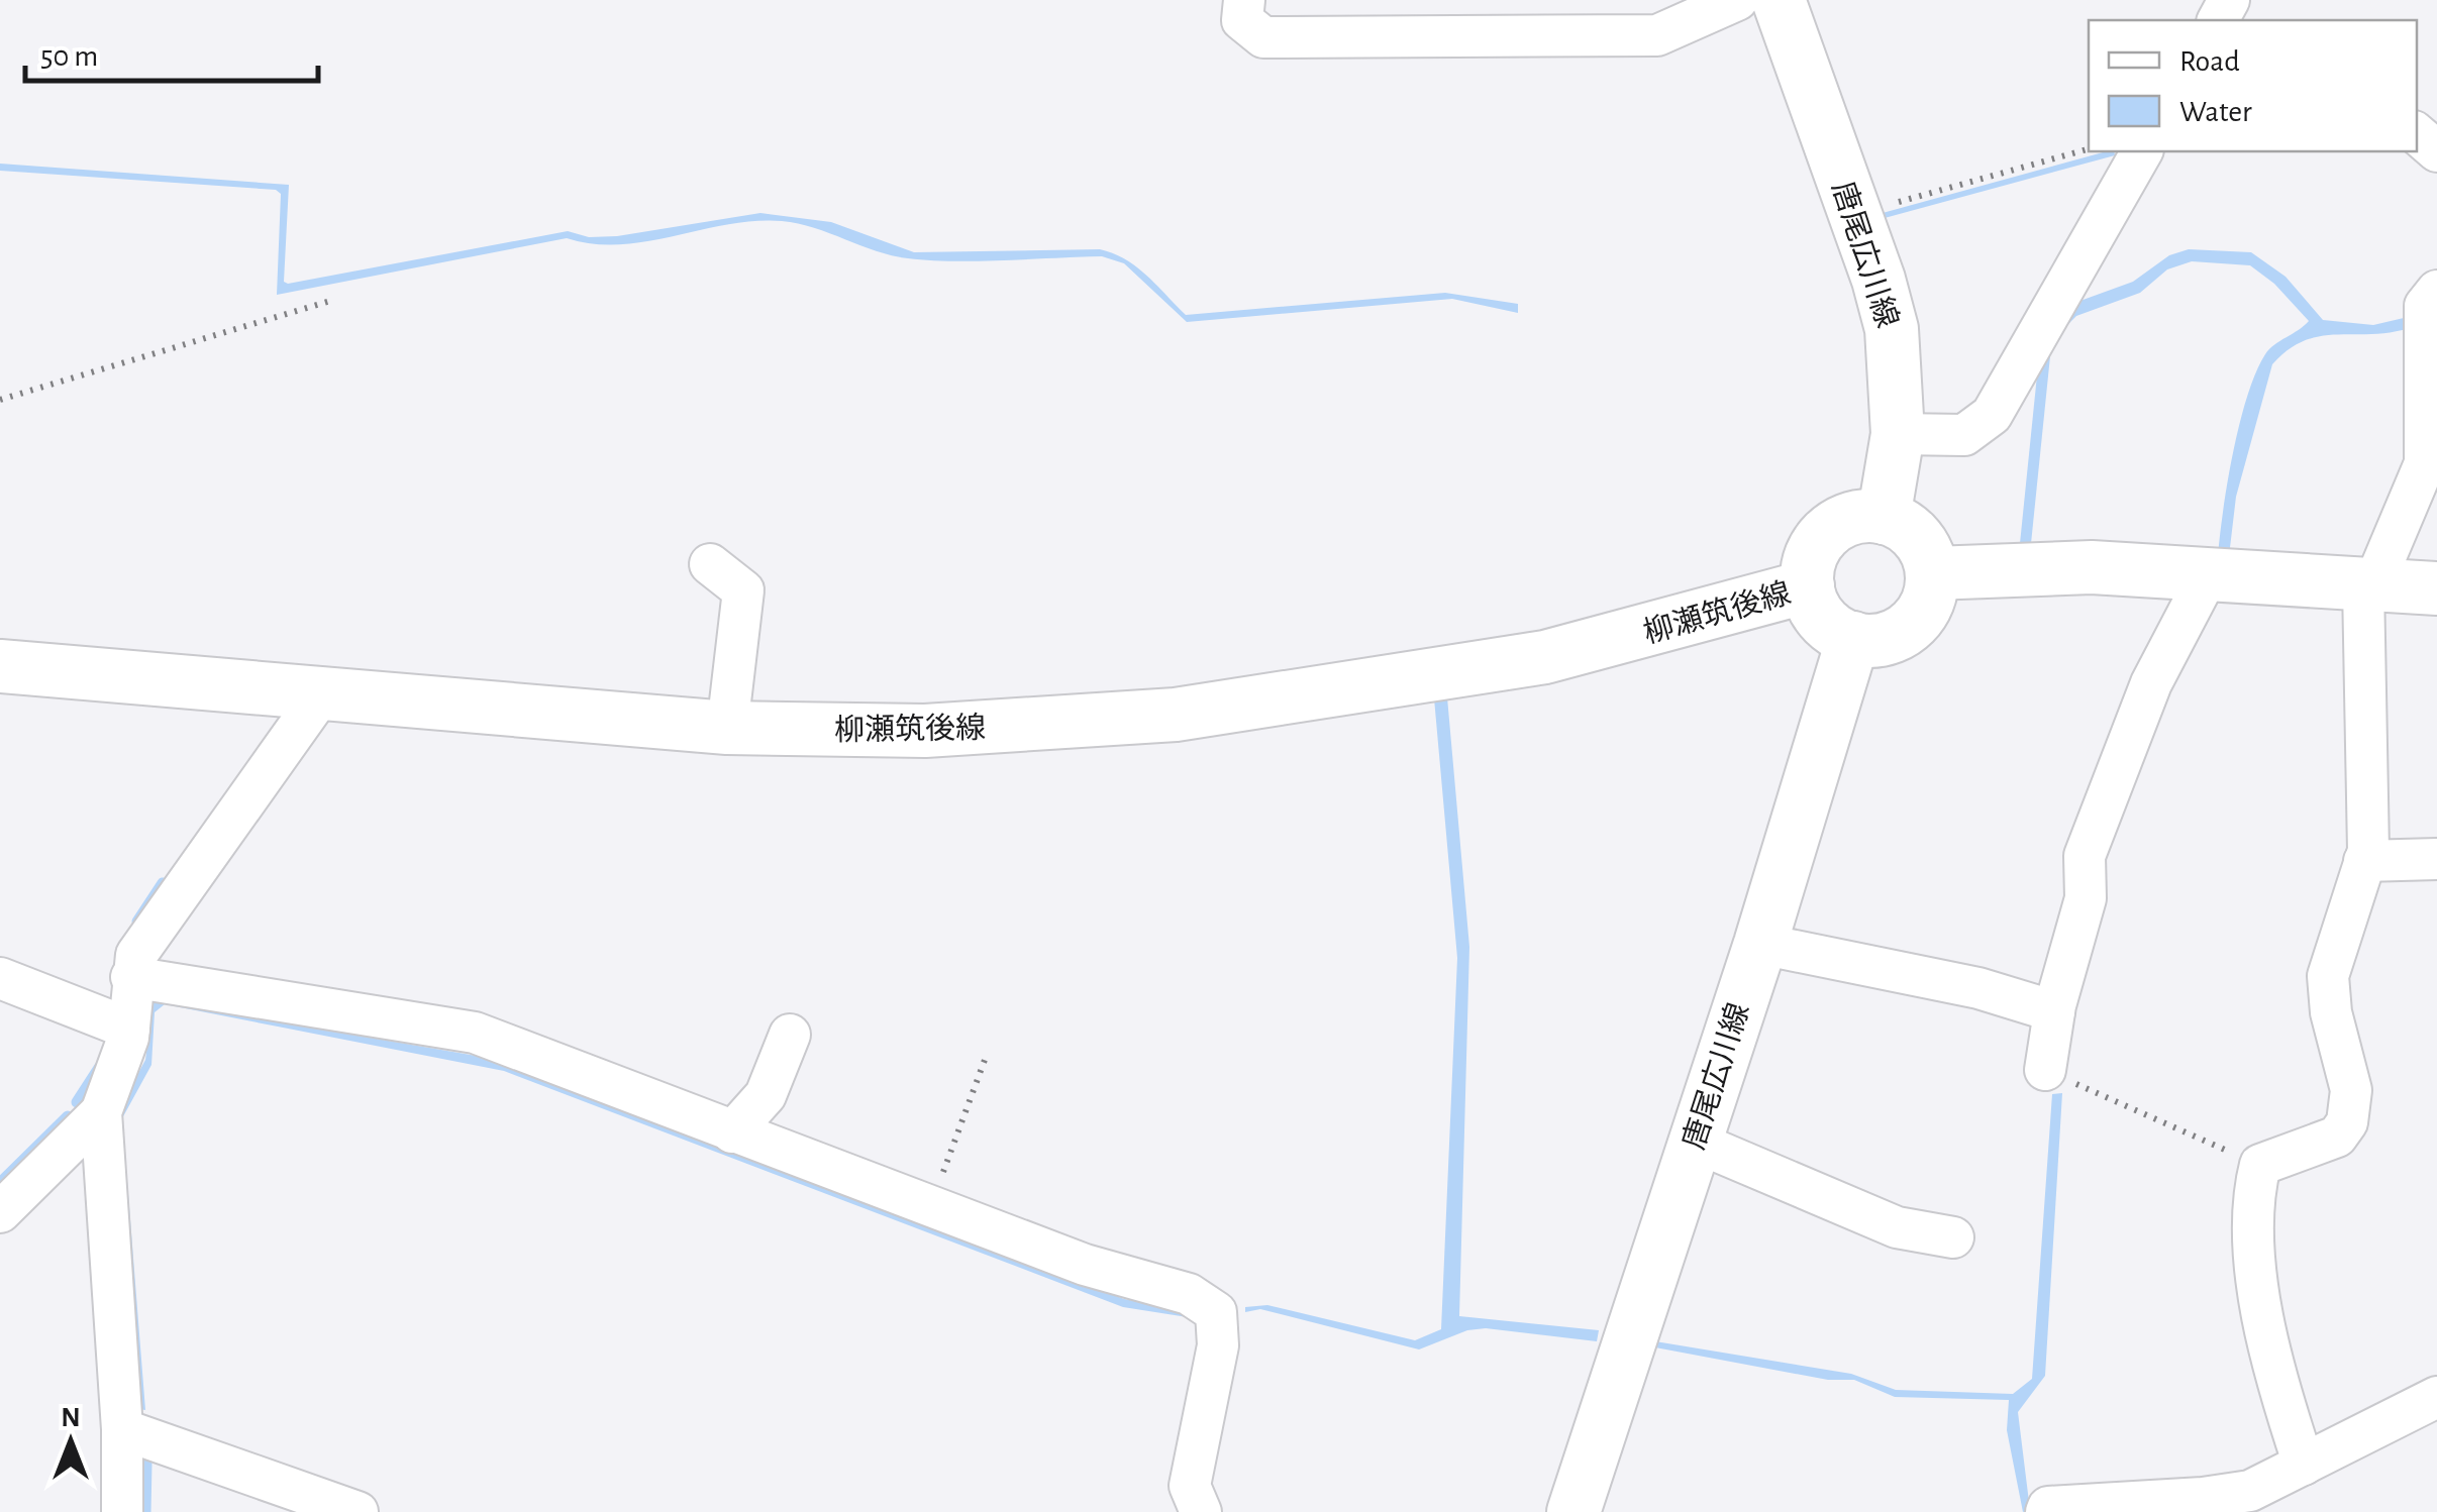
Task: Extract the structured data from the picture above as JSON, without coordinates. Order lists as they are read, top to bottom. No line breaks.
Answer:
{"streets":{"main road":["唐尾広川線","柳瀬筑後線"]},"crossings":[["唐尾広川線","柳瀬筑後線"]],"legend":["Road","Water"],"scale_bar":"50 m","north":"top"}
